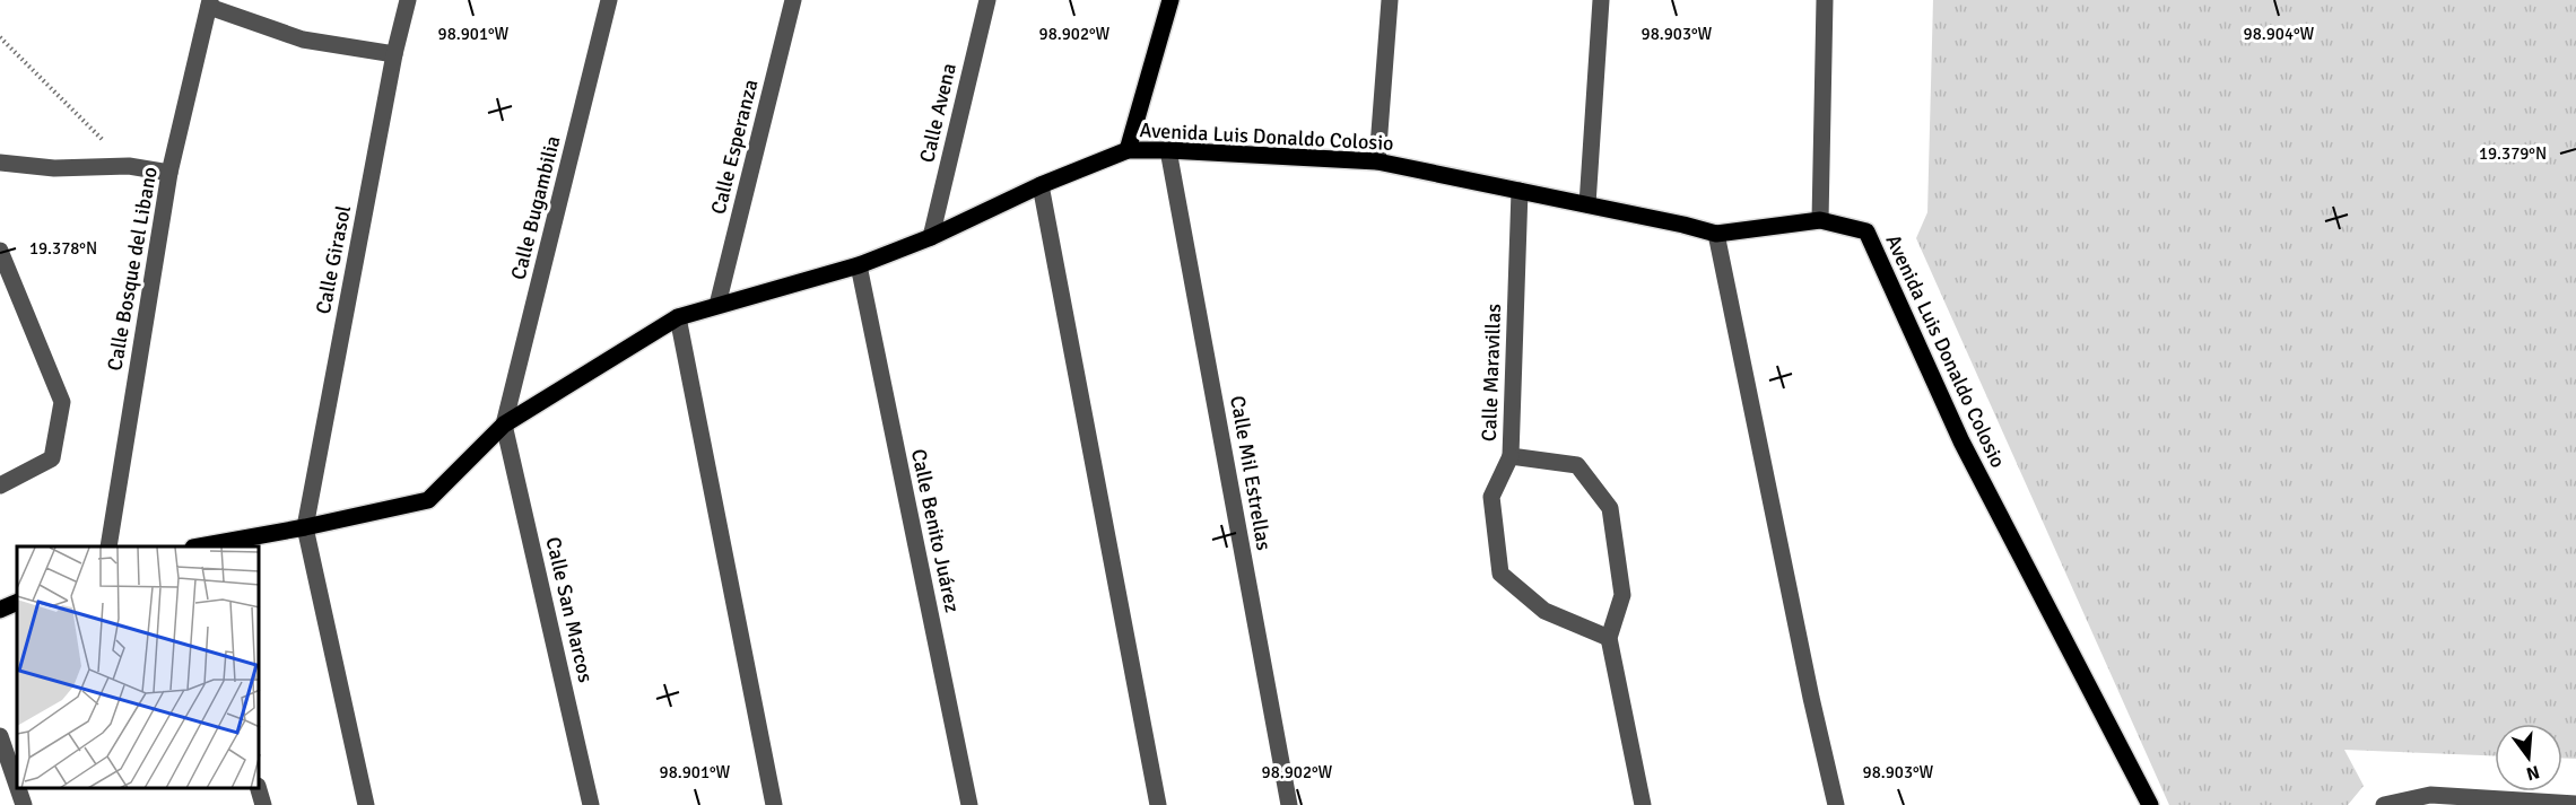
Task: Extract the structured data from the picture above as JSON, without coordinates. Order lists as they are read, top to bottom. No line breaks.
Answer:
{"streets":{"main road":["Avenida Luis Donaldo Colosio"],"street":["Calle Avena","Calle Esperanza","Calle Bugambilia","Calle Girasol","Calle Bosque del Libano","Calle Maravillas","Calle Mil Estrellas","Calle Benito Juárez","Calle San Marcos"]},"crossings":[["Calle Avena","Avenida Luis Donaldo Colosio"],["Avenida Luis Donaldo Colosio","Calle Esperanza"],["Avenida Luis Donaldo Colosio","Calle Bugambilia"],["Avenida Luis Donaldo Colosio","Calle Girasol"],["Avenida Luis Donaldo Colosio","Calle Maravillas"],["Avenida Luis Donaldo Colosio","Calle Mil Estrellas"],["Avenida Luis Donaldo Colosio","Calle Benito Juárez"],["Avenida Luis Donaldo Colosio","Calle San Marcos"],["Calle Bugambilia","Calle San Marcos"]],"north":"bottom","coordinates":["98.901°W","98.902°W","98.903°W","98.904°W","19.379°N","19.378°N"]}
